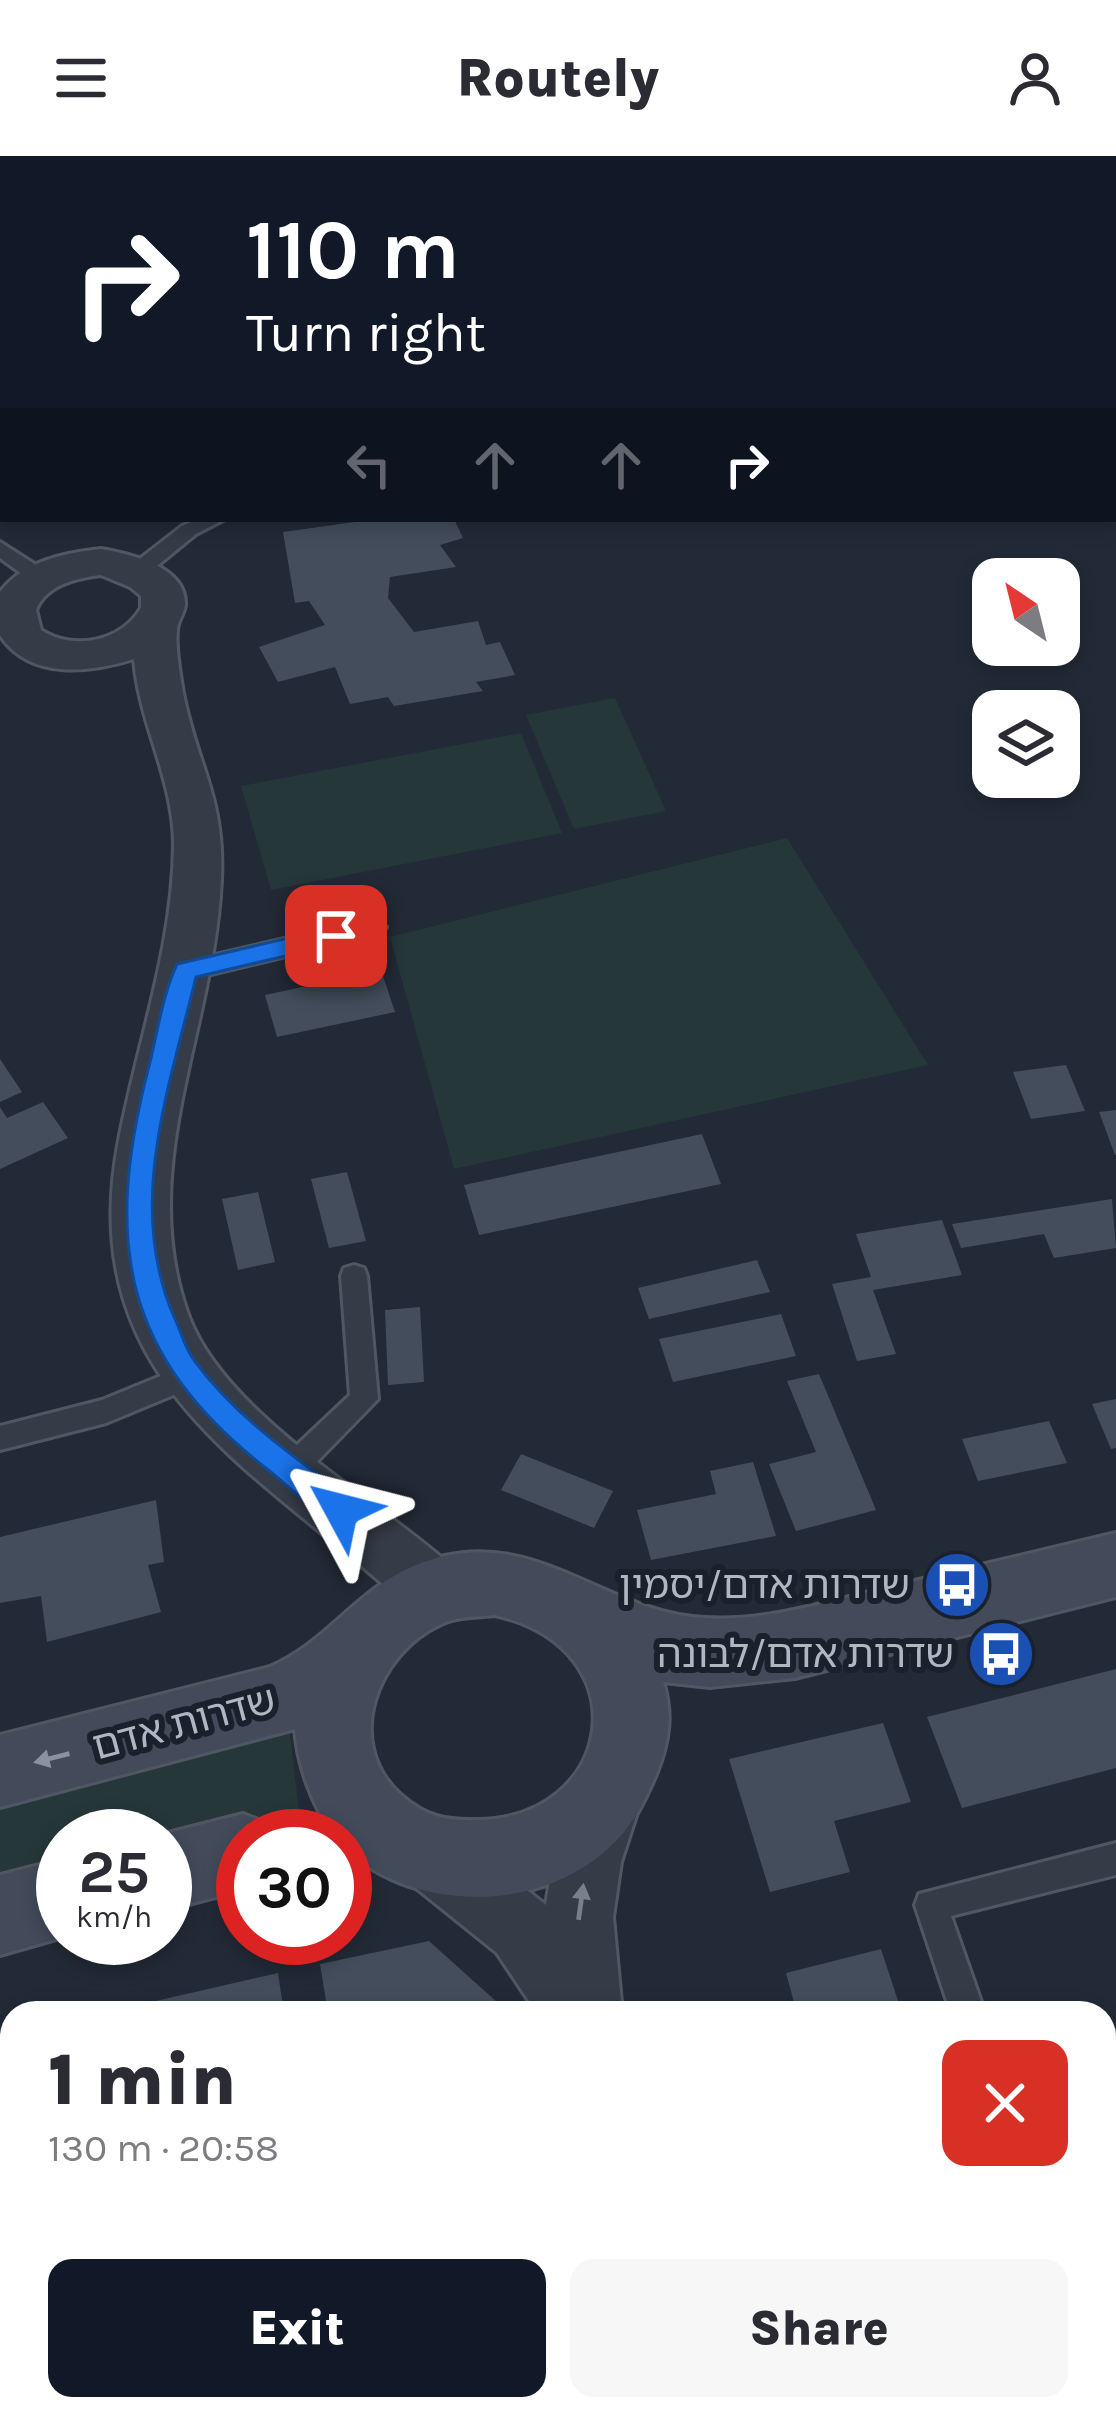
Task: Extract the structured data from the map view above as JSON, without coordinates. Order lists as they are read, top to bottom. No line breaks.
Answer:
{"streets":{"street":["שדרות אדם"]},"places":{"bus stop":["שדרות אדם/יסמין","שדרות אדם/לבונה"]},"north":"top left","page":{"header":"Routely","turn":["110 m","Turn right"],"speed":"25 km/h","limit":"30","heading":["1 min","130 m · 20:58"],"buttons":["Exit","Share"]}}
